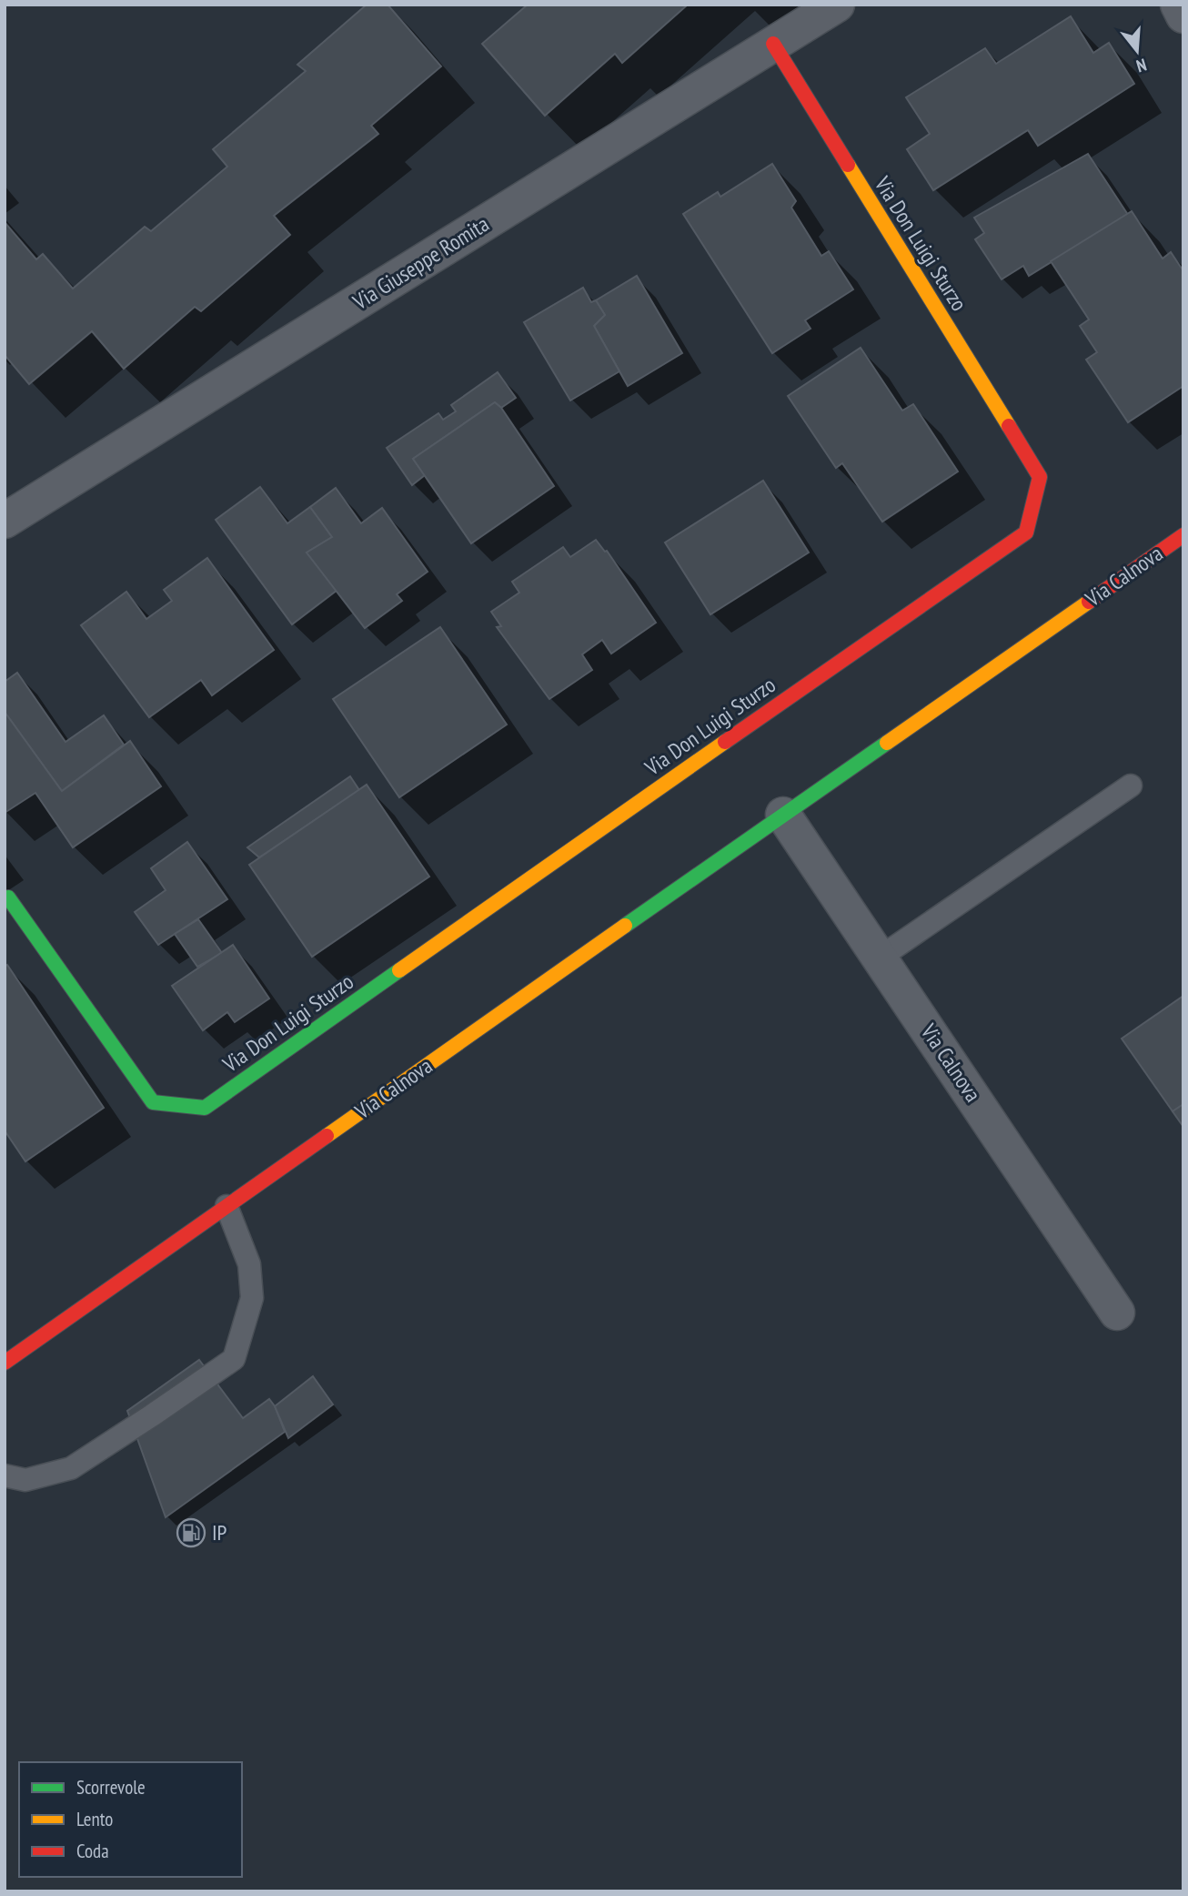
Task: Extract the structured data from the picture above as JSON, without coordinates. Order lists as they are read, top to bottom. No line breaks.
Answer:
{"streets":{"street":["Via Don Luigi Sturzo","Via Giuseppe Romita","Via Calnova"]},"crossings":[["Via Don Luigi Sturzo","Via Giuseppe Romita"]],"places":{"fuel station":["IP"]},"legend":["Scorrevole","Lento","Coda"],"north":"bottom"}
